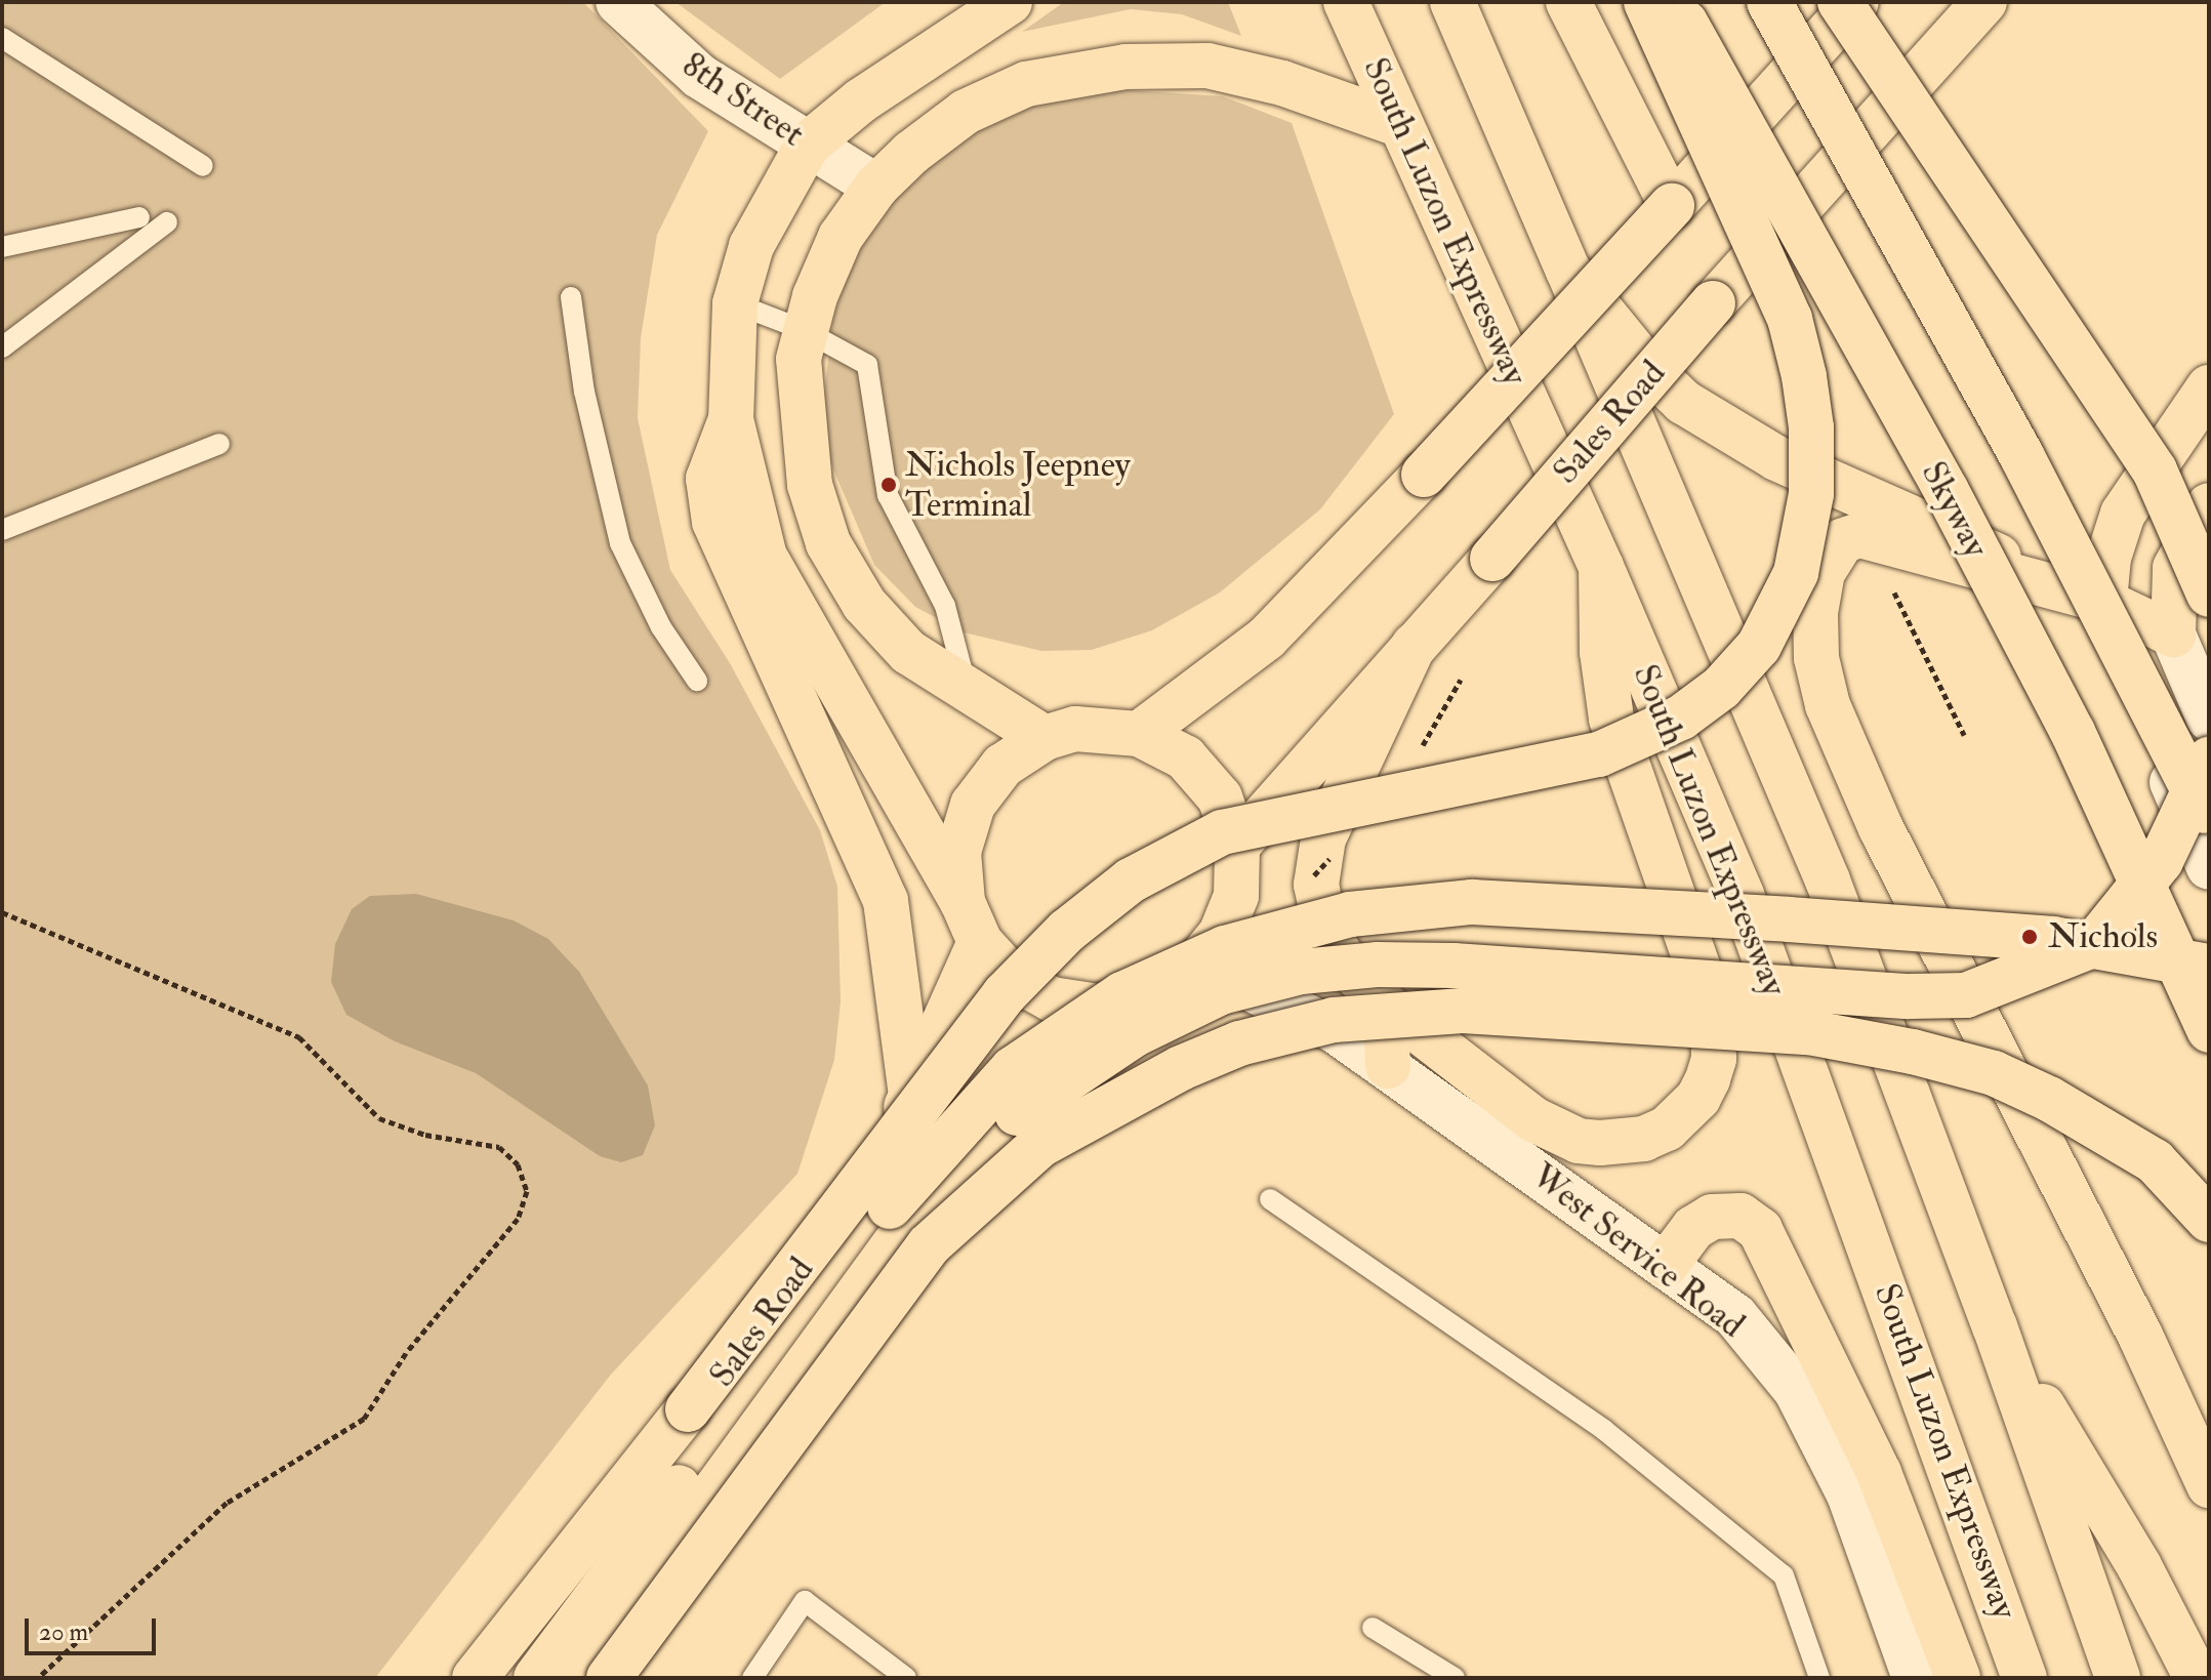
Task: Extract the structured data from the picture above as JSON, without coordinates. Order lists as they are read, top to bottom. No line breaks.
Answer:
{"streets":{"main road":["8th Street","South Luzon Expressway","Sales Road","Skyway","West Service Road"]},"crossings":[["Sales Road","West Service Road"]],"places":["Nichols Jeepney Terminal","Nichols"],"scale_bar":"20 m"}
